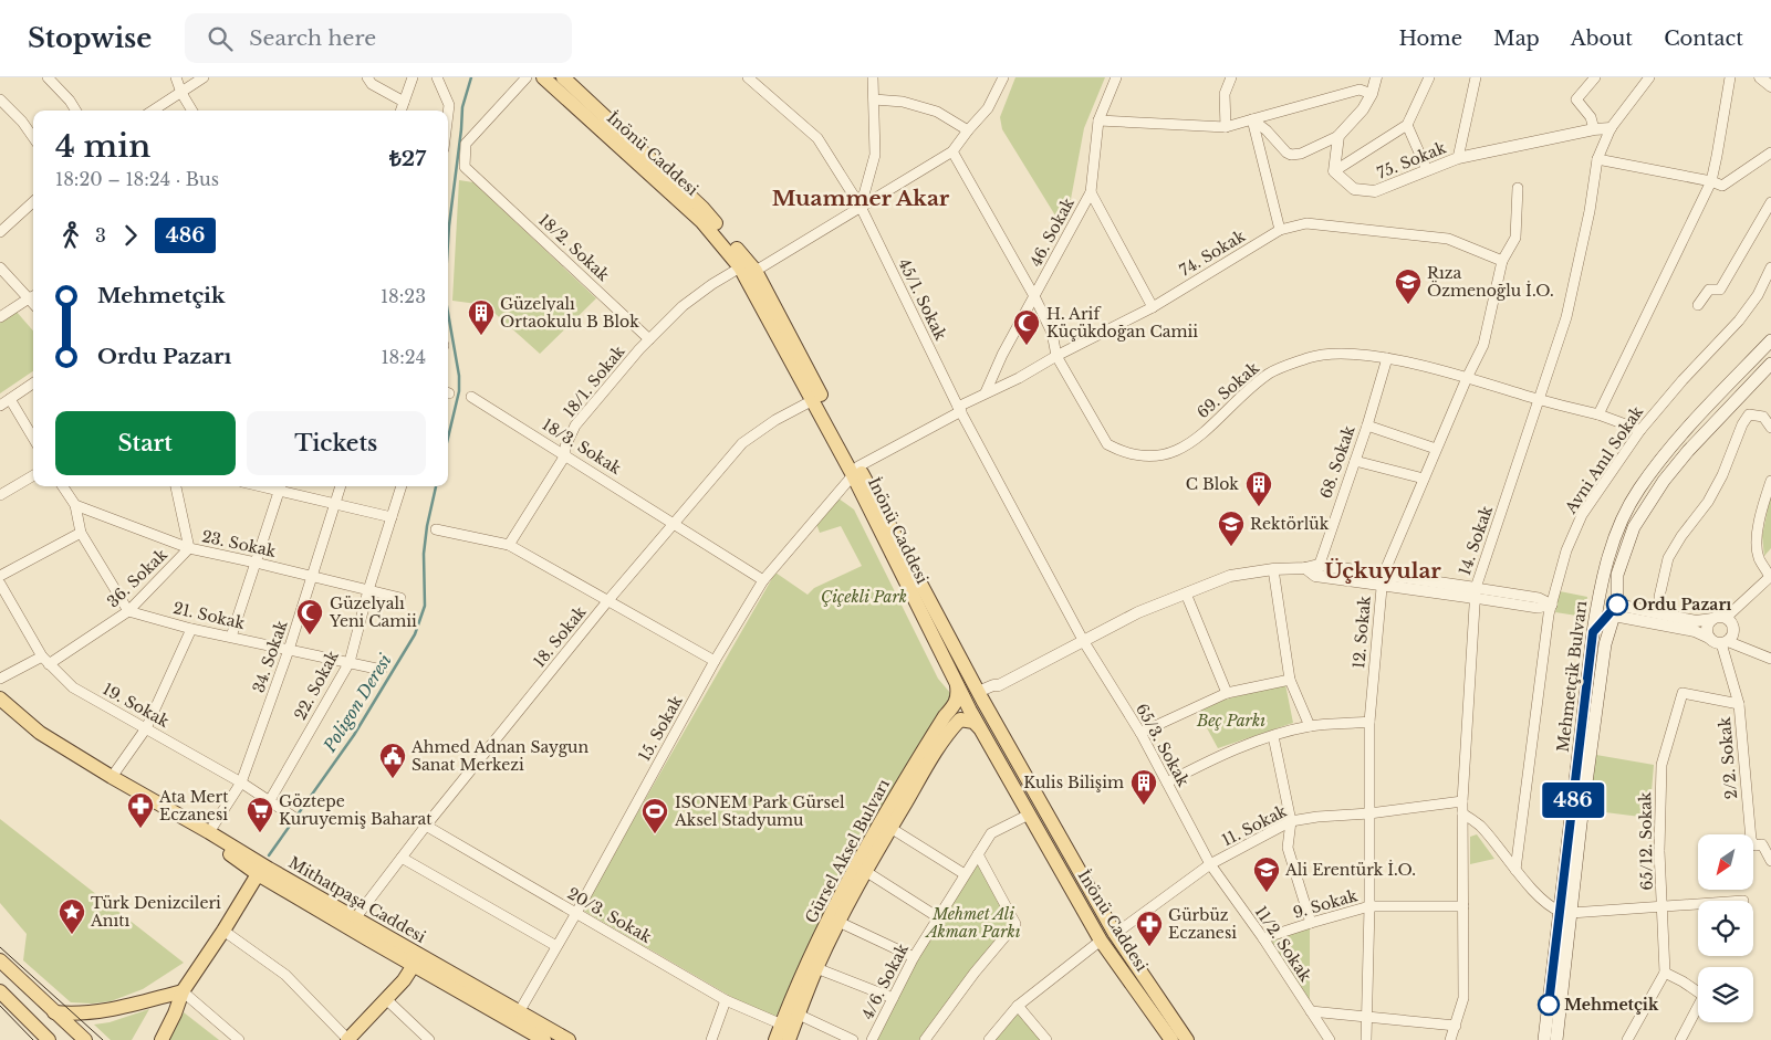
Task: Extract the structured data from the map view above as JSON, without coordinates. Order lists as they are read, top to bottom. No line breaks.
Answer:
{"streets":{"main road":["İnönü Caddesi","Mehmetçik Bulvarı","Gürsel Aksel Bulvarı","Mithatpaşa Caddesi"],"street":["75. Sokak","46. Sokak","18/2. Sokak","74. Sokak","45/1. Sokak","18/1. Sokak","69. Sokak","18/3. Sokak","Avni Anıl Sokak","68. Sokak","14. Sokak","23. Sokak","36. Sokak","21. Sokak","12. Sokak","18. Sokak","34. Sokak","22. Sokak","19. Sokak","15. Sokak","65/3. Sokak","2/2. Sokak","11. Sokak","65/12. Sokak","9. Sokak","20/3. Sokak","11/2. Sokak","4/6. Sokak"]},"crossings":[["İnönü Caddesi","74. Sokak"],["İnönü Caddesi","18/1. Sokak"],["İnönü Caddesi","18. Sokak"],["İnönü Caddesi","15. Sokak"],["İnönü Caddesi","11. Sokak"],["İnönü Caddesi","Gürsel Aksel Bulvarı"],["İnönü Caddesi","4/6. Sokak"],["75. Sokak","14. Sokak"],["46. Sokak","74. Sokak"],["46. Sokak","69. Sokak"],["18/2. Sokak","18/1. Sokak"],["74. Sokak","45/1. Sokak"],["74. Sokak","69. Sokak"],["74. Sokak","12. Sokak"],["74. Sokak","15. Sokak"],["18/1. Sokak","18/3. Sokak"],["69. Sokak","Avni Anıl Sokak"],["69. Sokak","68. Sokak"],["69. Sokak","14. Sokak"],["69. Sokak","12. Sokak"],["18/3. Sokak","18. Sokak"],["18/3. Sokak","15. Sokak"],["14. Sokak","11. Sokak"],["14. Sokak","9. Sokak"],["23. Sokak","36. Sokak"],["23. Sokak","34. Sokak"],["23. Sokak","22. Sokak"],["36. Sokak","21. Sokak"],["36. Sokak","19. Sokak"],["21. Sokak","34. Sokak"],["21. Sokak","22. Sokak"],["12. Sokak","11. Sokak"],["12. Sokak","9. Sokak"],["18. Sokak","Mithatpaşa Caddesi"],["18. Sokak","20/3. Sokak"],["34. Sokak","19. Sokak"],["34. Sokak","Mithatpaşa Caddesi"],["22. Sokak","19. Sokak"],["15. Sokak","Mithatpaşa Caddesi"],["15. Sokak","20/3. Sokak"],["65/3. Sokak","11. Sokak"],["65/3. Sokak","11/2. Sokak"],["2/2. Sokak","65/12. Sokak"],["11. Sokak","11/2. Sokak"],["Gürsel Aksel Bulvarı","20/3. Sokak"],["9. Sokak","11/2. Sokak"]],"districts":["Muammer Akar","Üçkuyular"],"water":["Poligon Deresi"],"parks":["Çiçekli Park","Beç Parkı","Mehmet Ali Akman Parkı"],"places":{"school or university":["Rıza Özmenoğlu İ.O.","Rektörlük","Ali Erentürk İ.O."],"building":["Güzelyalı Ortaokulu B Blok","C Blok","Kulis Bilişim"],"mosque":["H. Arif Küçükdoğan Camii","Güzelyalı Yeni Camii"],"other":["Ordu Pazarı","Mehmetçik"],"public building":["Ahmed Adnan Saygun Sanat Merkezi"],"pharmacy":["Ata Mert Eczanesi","Gürbüz Eczanesi"],"supermarket":["Göztepe Kuruyemiş Baharat"],"sports":["ISONEM Park Gürsel Aksel Stadyumu"],"place":["Türk Denizcileri Anıtı"]},"lines":["bus line 486"],"north":"bottom left","page":{"header":"Stopwise","search":"Search here","nav":["Home","Map","About","Contact"],"on_map":"486","heading":["4 min","18:20 – 18:24 · Bus","₺27"],"legs":["3","486"],"list":[{"name":"Mehmetçik","value":"18:23"},{"name":"Ordu Pazarı","value":"18:24"}],"buttons":["Start","Tickets"]}}
